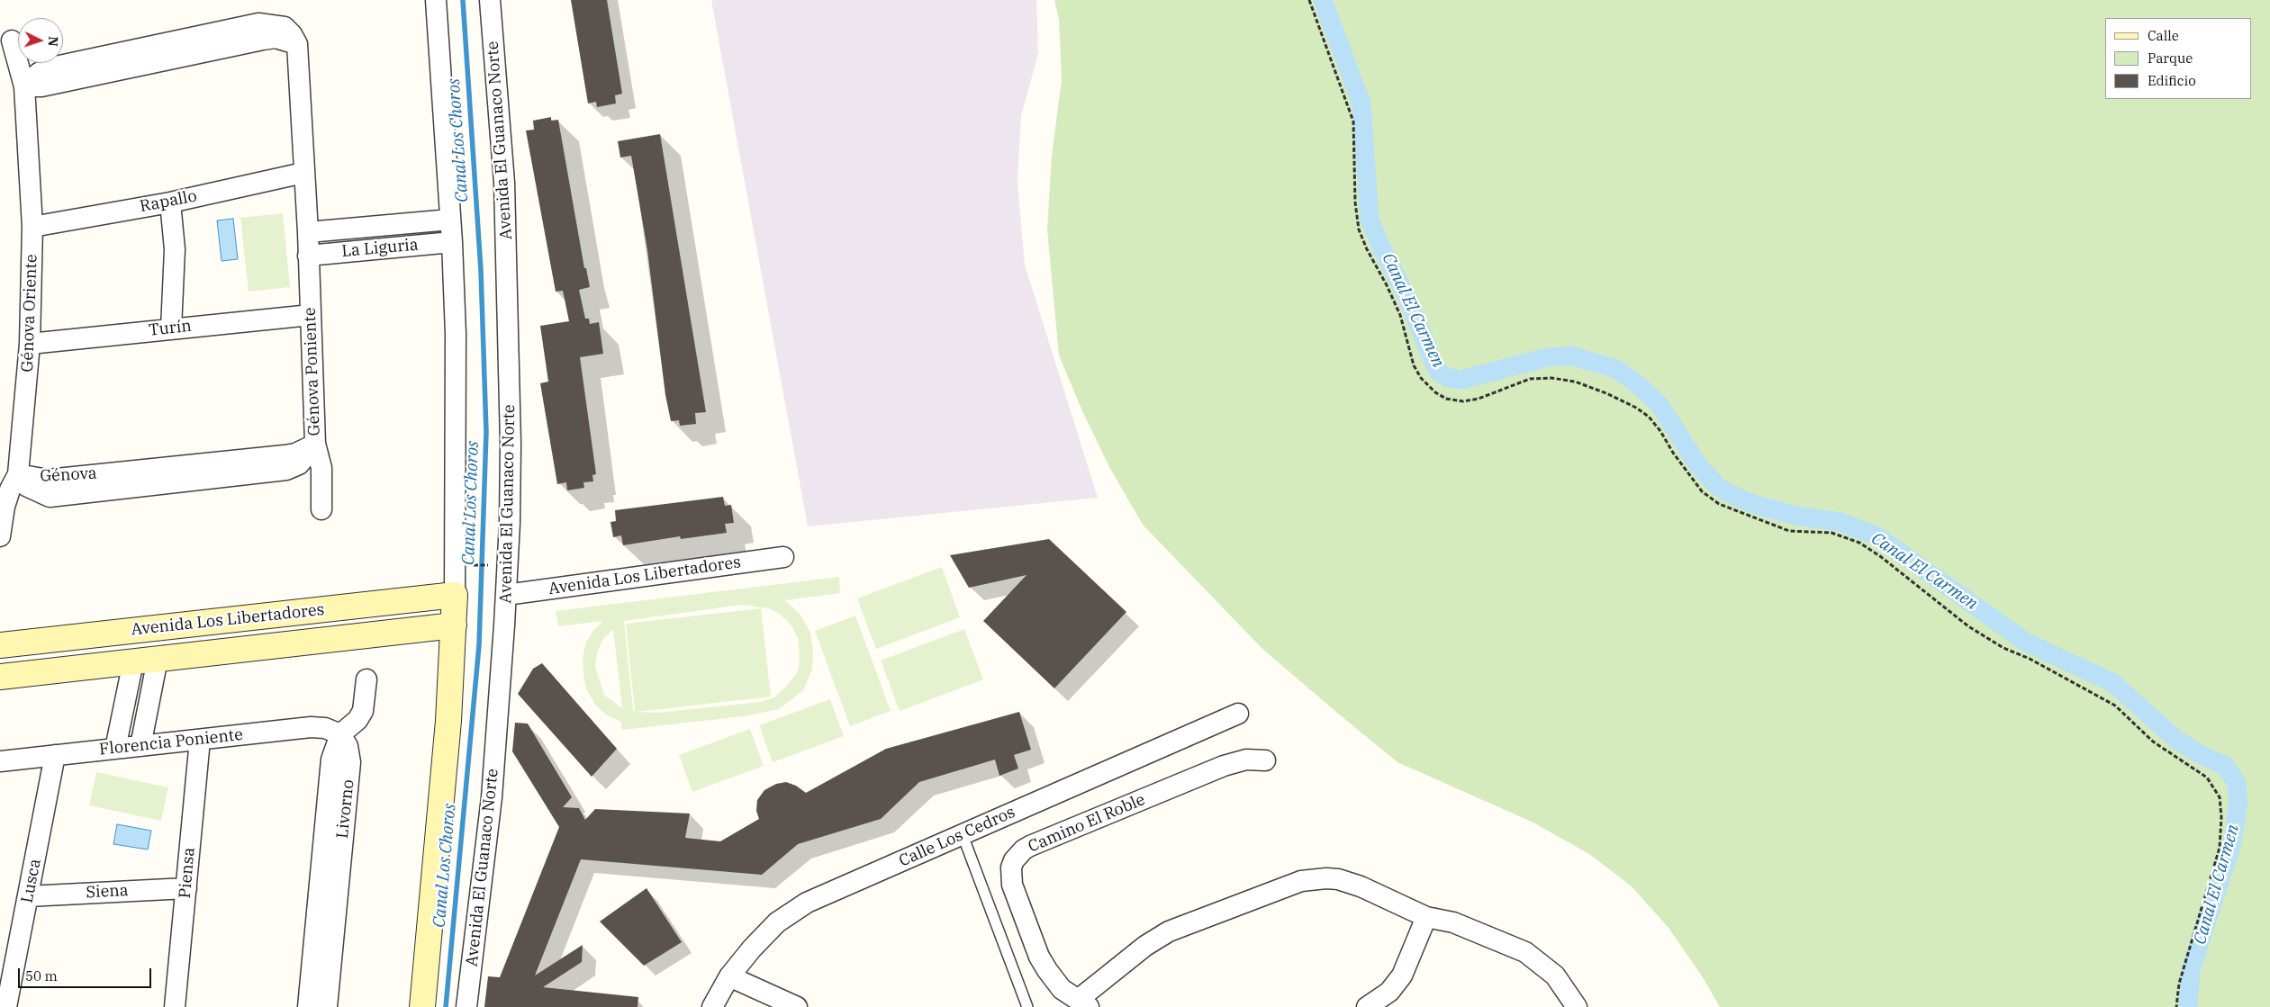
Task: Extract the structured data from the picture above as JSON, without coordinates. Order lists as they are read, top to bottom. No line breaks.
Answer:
{"streets":{"street":["Avenida El Guanaco Norte","Rapallo","La Liguria","Génova Oriente","Turín","Génova Poniente","Génova","Avenida Los Libertadores","Florencia Poniente","Livorno","Camino El Roble","Calle Los Cedros","Piensa","Lusca","Siena"]},"crossings":[["Avenida El Guanaco Norte","Avenida Los Libertadores"],["Rapallo","Génova Oriente"],["La Liguria","Génova Poniente"],["Génova Oriente","Turín"],["Génova Oriente","Génova"],["Turín","Génova Poniente"],["Génova Poniente","Génova"],["Florencia Poniente","Livorno"],["Florencia Poniente","Piensa"],["Florencia Poniente","Lusca"],["Piensa","Siena"],["Lusca","Siena"]],"water":["Canal Los Choros","Canal El Carmen"],"legend":["Calle","Parque","Edificio"],"scale_bar":"50 m","north":"right"}
